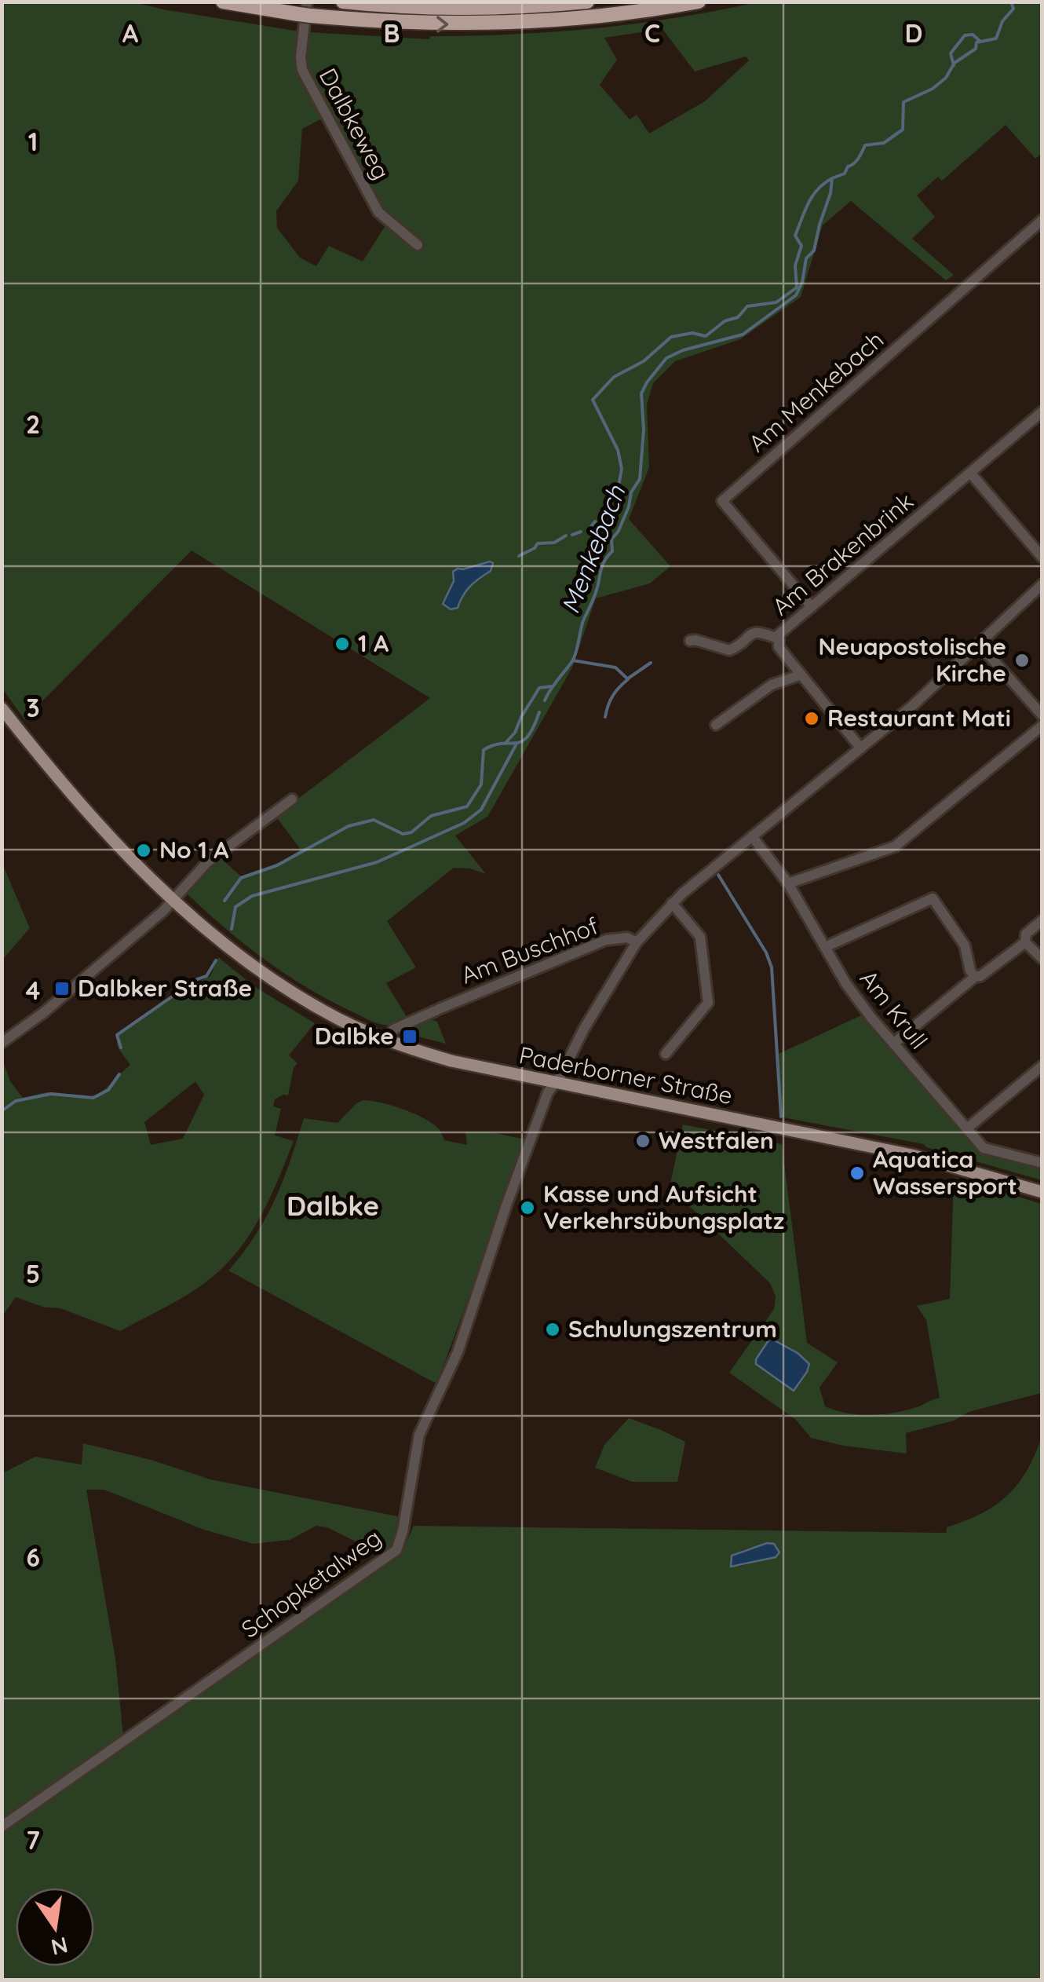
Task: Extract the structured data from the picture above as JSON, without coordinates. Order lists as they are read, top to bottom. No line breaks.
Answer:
{"streets":{"main road":["Paderborner Straße"],"street":["Dalbkeweg","Am Menkebach","Am Brakenbrink","Am Buschhof","Am Krull","Schopketalweg"]},"crossings":[["Am Menkebach","Am Brakenbrink"],["Am Brakenbrink","Schopketalweg"],["Am Buschhof","Paderborner Straße"],["Am Buschhof","Schopketalweg"],["Am Krull","Schopketalweg"],["Paderborner Straße","Schopketalweg"]],"districts":["Dalbke"],"water":["Menkebach"],"places":{"other":["1 A","Neuapostolische Kirche","Restaurant Mati","No 1 A","Westfalen","Aquatica Wassersport","Kasse und Aufsicht Verkehrsübungsplatz","Schulungszentrum"],"transit":["Dalbker Straße","Dalbke"]},"north":"bottom","grid":{"columns":["A","B","C","D"],"rows":["1","2","3","4","5","6","7"]}}
